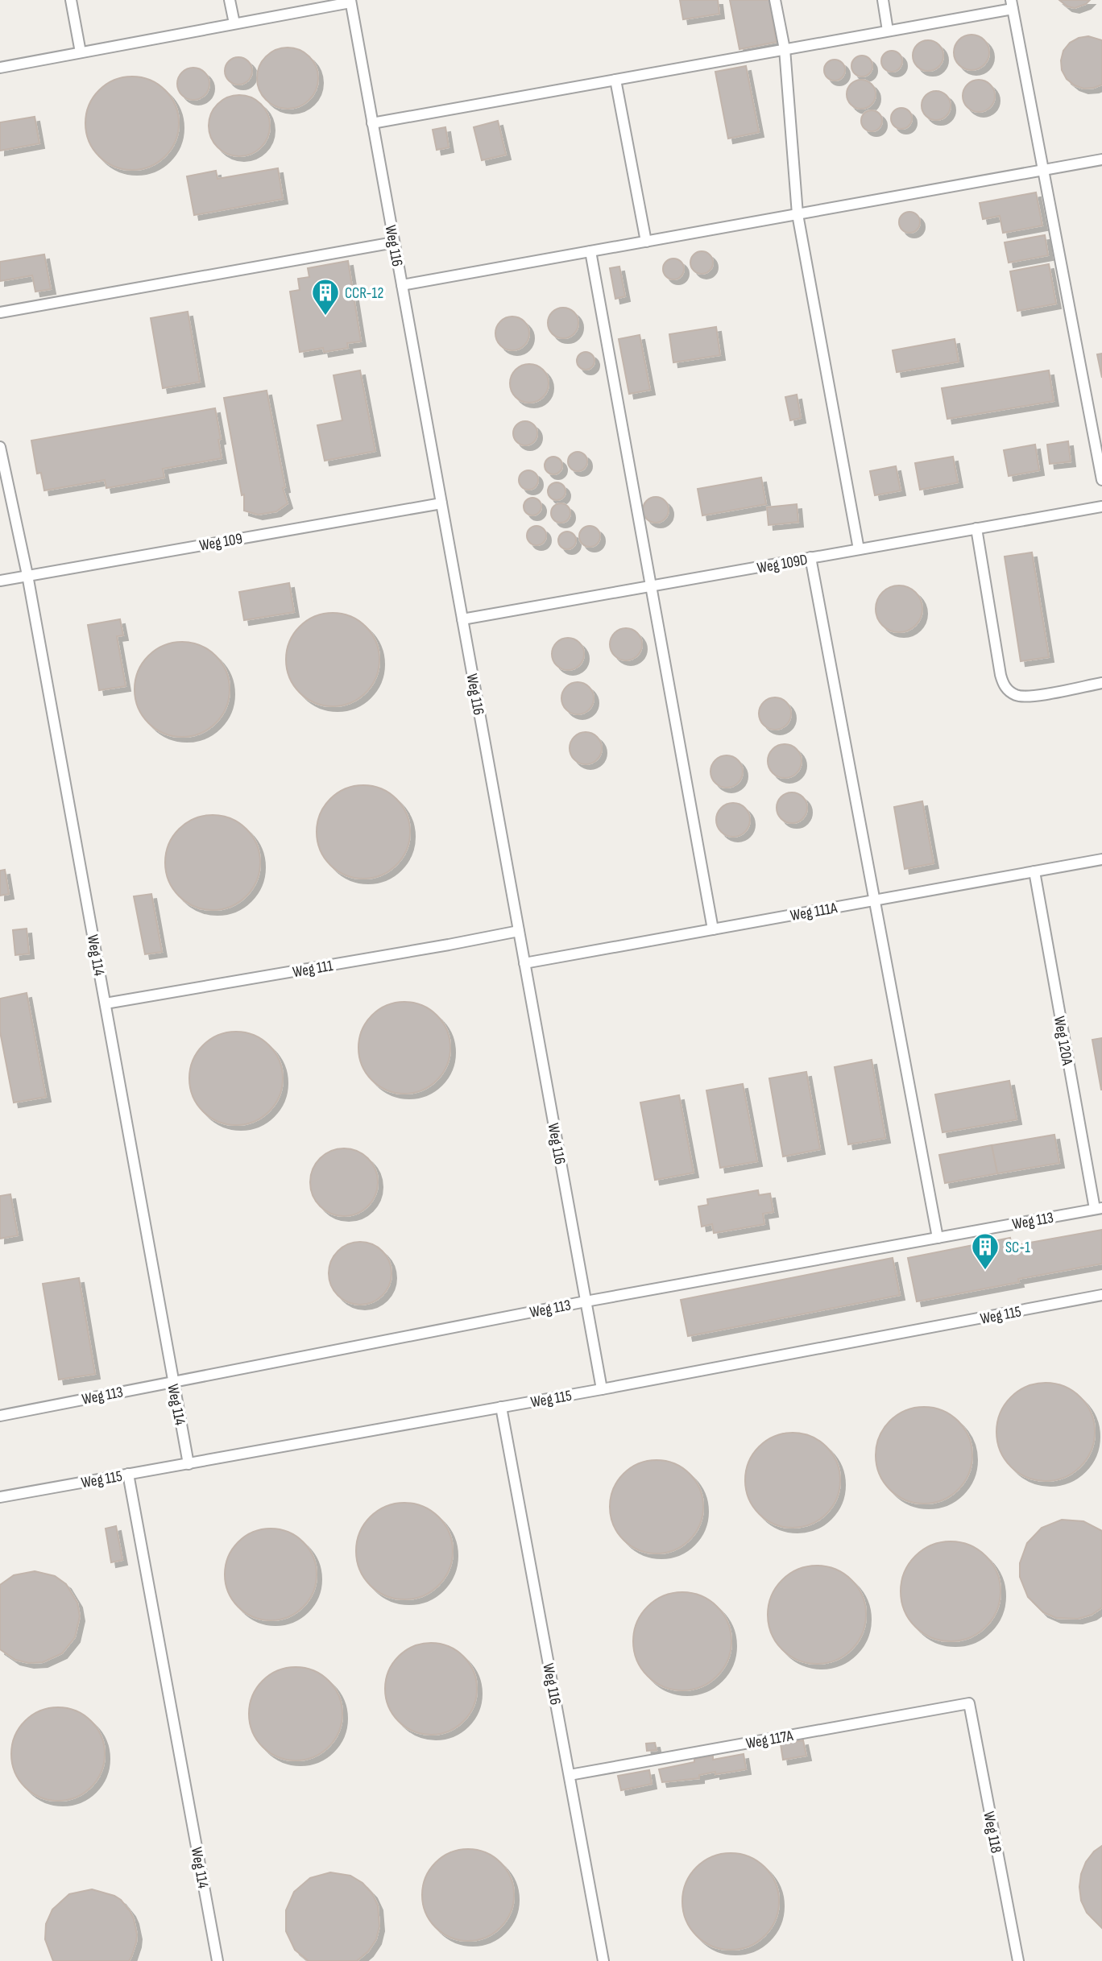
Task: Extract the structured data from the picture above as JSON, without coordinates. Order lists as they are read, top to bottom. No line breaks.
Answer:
{"streets":{"lane":["Weg 116","Weg 109","Weg 109D","Weg 111A","Weg 114","Weg 111","Weg 120A","Weg 113","Weg 115","Weg 117A","Weg 118"]},"crossings":[["Weg 116","Weg 109"],["Weg 116","Weg 109D"],["Weg 116","Weg 111A"],["Weg 116","Weg 111"],["Weg 116","Weg 113"],["Weg 116","Weg 115"],["Weg 116","Weg 117A"],["Weg 109","Weg 114"],["Weg 111A","Weg 120A"],["Weg 114","Weg 111"],["Weg 114","Weg 113"],["Weg 114","Weg 115"],["Weg 120A","Weg 113"],["Weg 117A","Weg 118"]],"places":{"building":["CCR-12","SC-1"]}}
